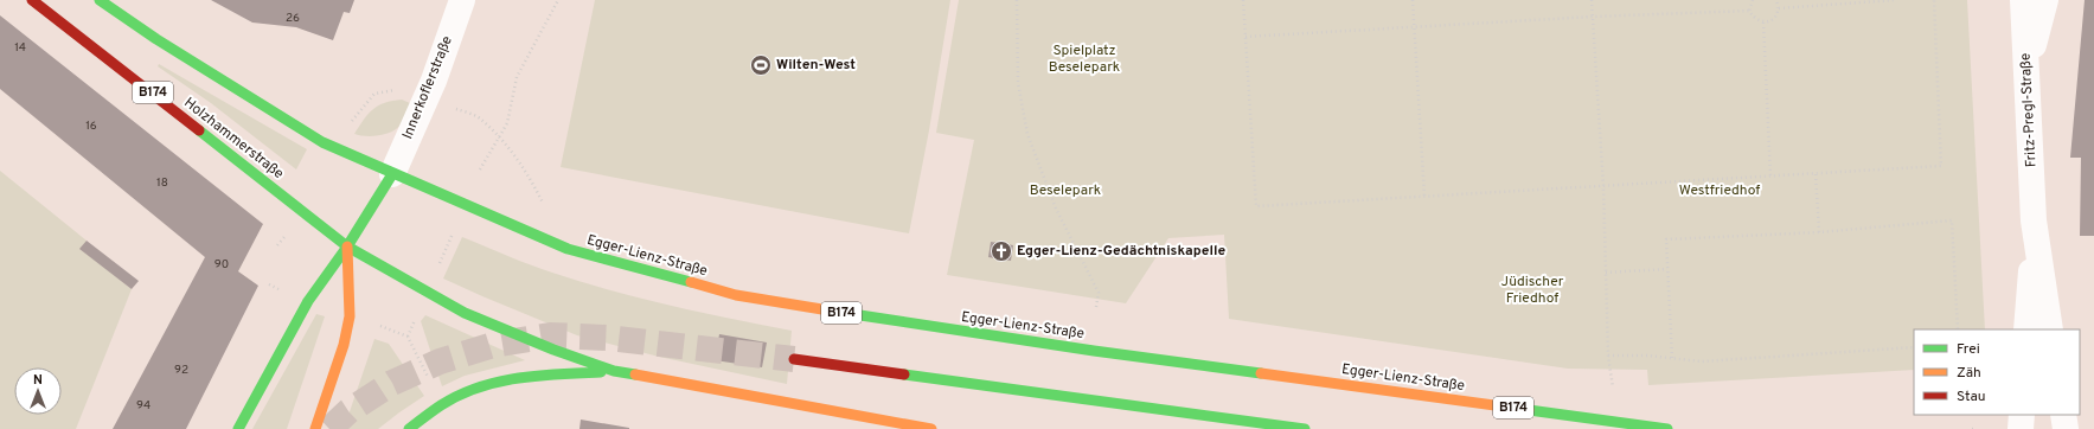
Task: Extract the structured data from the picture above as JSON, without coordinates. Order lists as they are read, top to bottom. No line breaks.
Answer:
{"streets":{"main road":["B174","Holzhammerstraße","Egger-Lienz-Straße"],"street":["Innerkoflerstraße","Fritz-Pregl-Straße"]},"crossings":[["Innerkoflerstraße","B174"],["Innerkoflerstraße","Egger-Lienz-Straße"],["B174","Holzhammerstraße"],["B174","Egger-Lienz-Straße"]],"parks":["Spielplatz Beselepark","Beselepark","Westfriedhof","Jüdischer Friedhof"],"places":{"sports":["Wilten-West"],"church":["Egger-Lienz-Gedächtniskapelle"]},"house_numbers":["26","14","16","18","90","92","94"],"legend":["Frei","Zäh","Stau"],"north":"top"}
